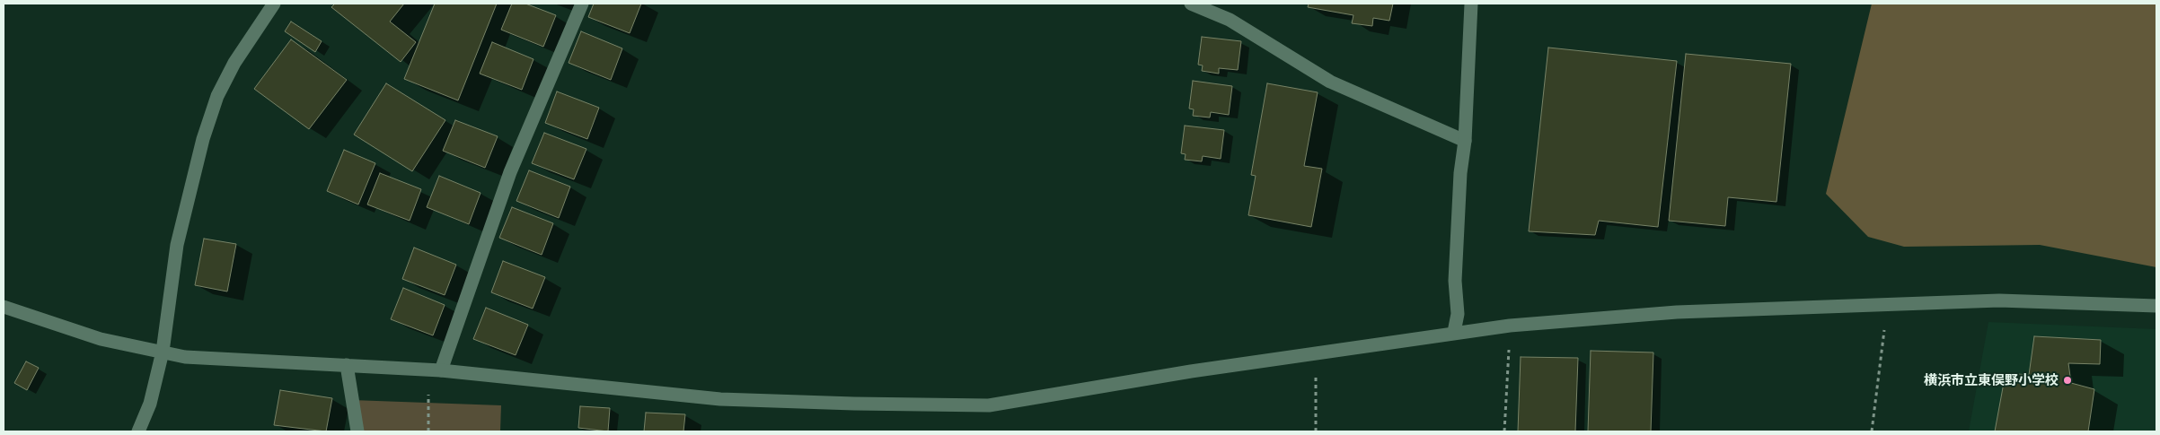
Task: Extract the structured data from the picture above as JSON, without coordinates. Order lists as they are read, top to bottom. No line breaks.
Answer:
{"places":["横浜市立東俣野小学校"]}
